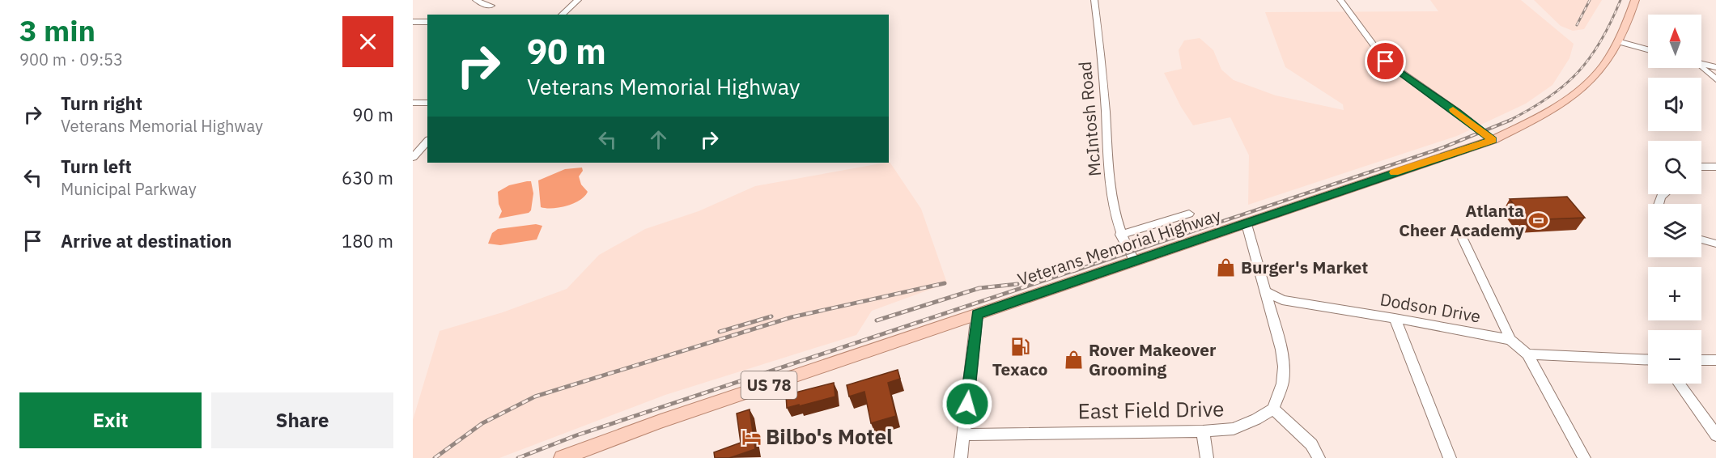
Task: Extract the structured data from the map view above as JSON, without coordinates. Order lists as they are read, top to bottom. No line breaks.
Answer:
{"streets":{"main road":["Veterans Memorial Highway","US 78"],"street":["McIntosh Road","Dodson Drive","East Field Drive"]},"crossings":[["McIntosh Road","Veterans Memorial Highway"]],"places":{"sports":["Atlanta Cheer Academy"],"shop":["Burger's Market","Rover Makeover Grooming"],"fuel station":["Texaco"],"hotel":["Bilbo's Motel"]},"north":"top","page":{"heading":["3 min","900 m · 09:53"],"map_buttons":["+","−"],"turn":["90 m","Veterans Memorial Highway"],"list":[{"name":"Turn right","note":"Veterans Memorial Highway","value":"90 m"},{"name":"Turn left","note":"Municipal Parkway","value":"630 m"},{"name":"Arrive at destination","value":"180 m"}],"buttons":["Exit","Share"]}}
